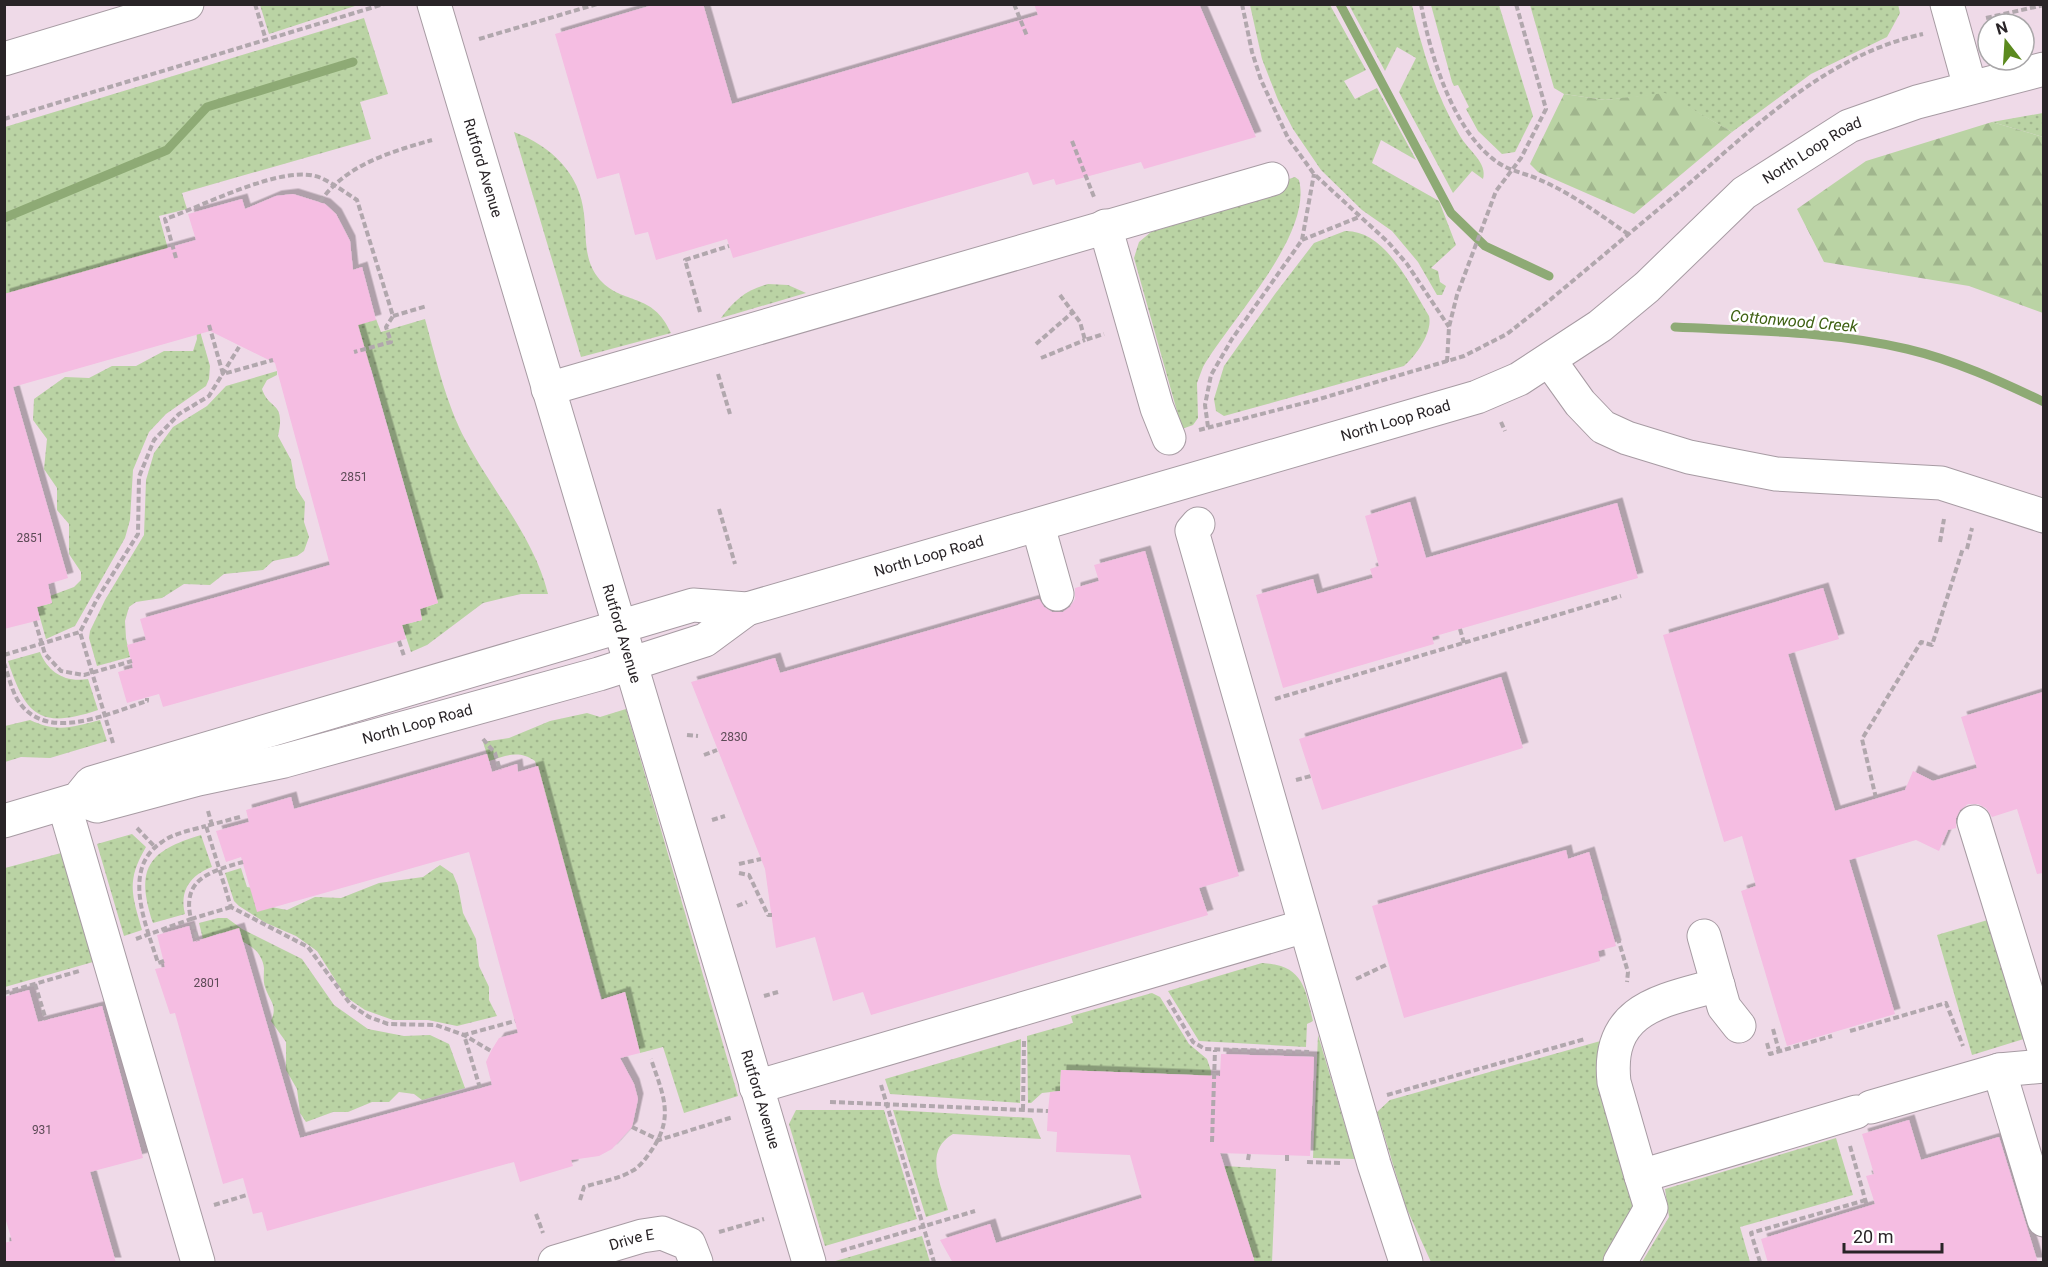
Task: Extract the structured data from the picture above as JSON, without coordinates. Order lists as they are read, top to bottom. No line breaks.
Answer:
{"streets":{"street":["North Loop Road","Rutford Avenue","Drive E"]},"crossings":[["North Loop Road","Rutford Avenue"]],"water":["Cottonwood Creek"],"house_numbers":["2851","2851","2830","2801","931"],"scale_bar":"20 m","north":"top"}
